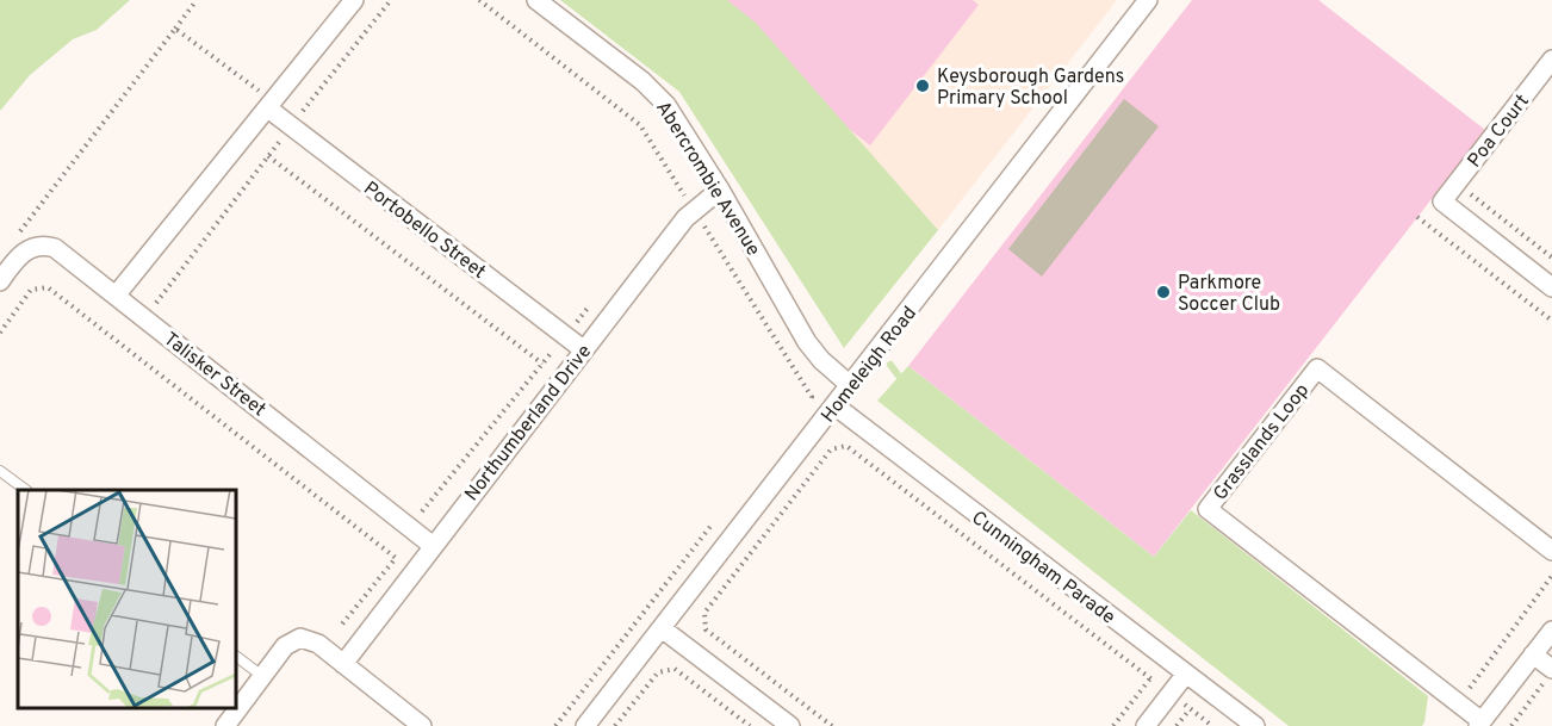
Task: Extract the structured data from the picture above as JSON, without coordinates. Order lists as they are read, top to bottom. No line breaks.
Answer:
{"streets":{"street":["Poa Court","Abercrombie Avenue","Portobello Street","Homeleigh Road","Talisker Street","Northumberland Drive","Grasslands Loop","Cunningham Parade"]},"crossings":[["Abercrombie Avenue","Homeleigh Road"],["Abercrombie Avenue","Northumberland Drive"],["Portobello Street","Northumberland Drive"],["Homeleigh Road","Cunningham Parade"],["Talisker Street","Northumberland Drive"]],"places":["Keysborough Gardens Primary School","Parkmore Soccer Club"]}
